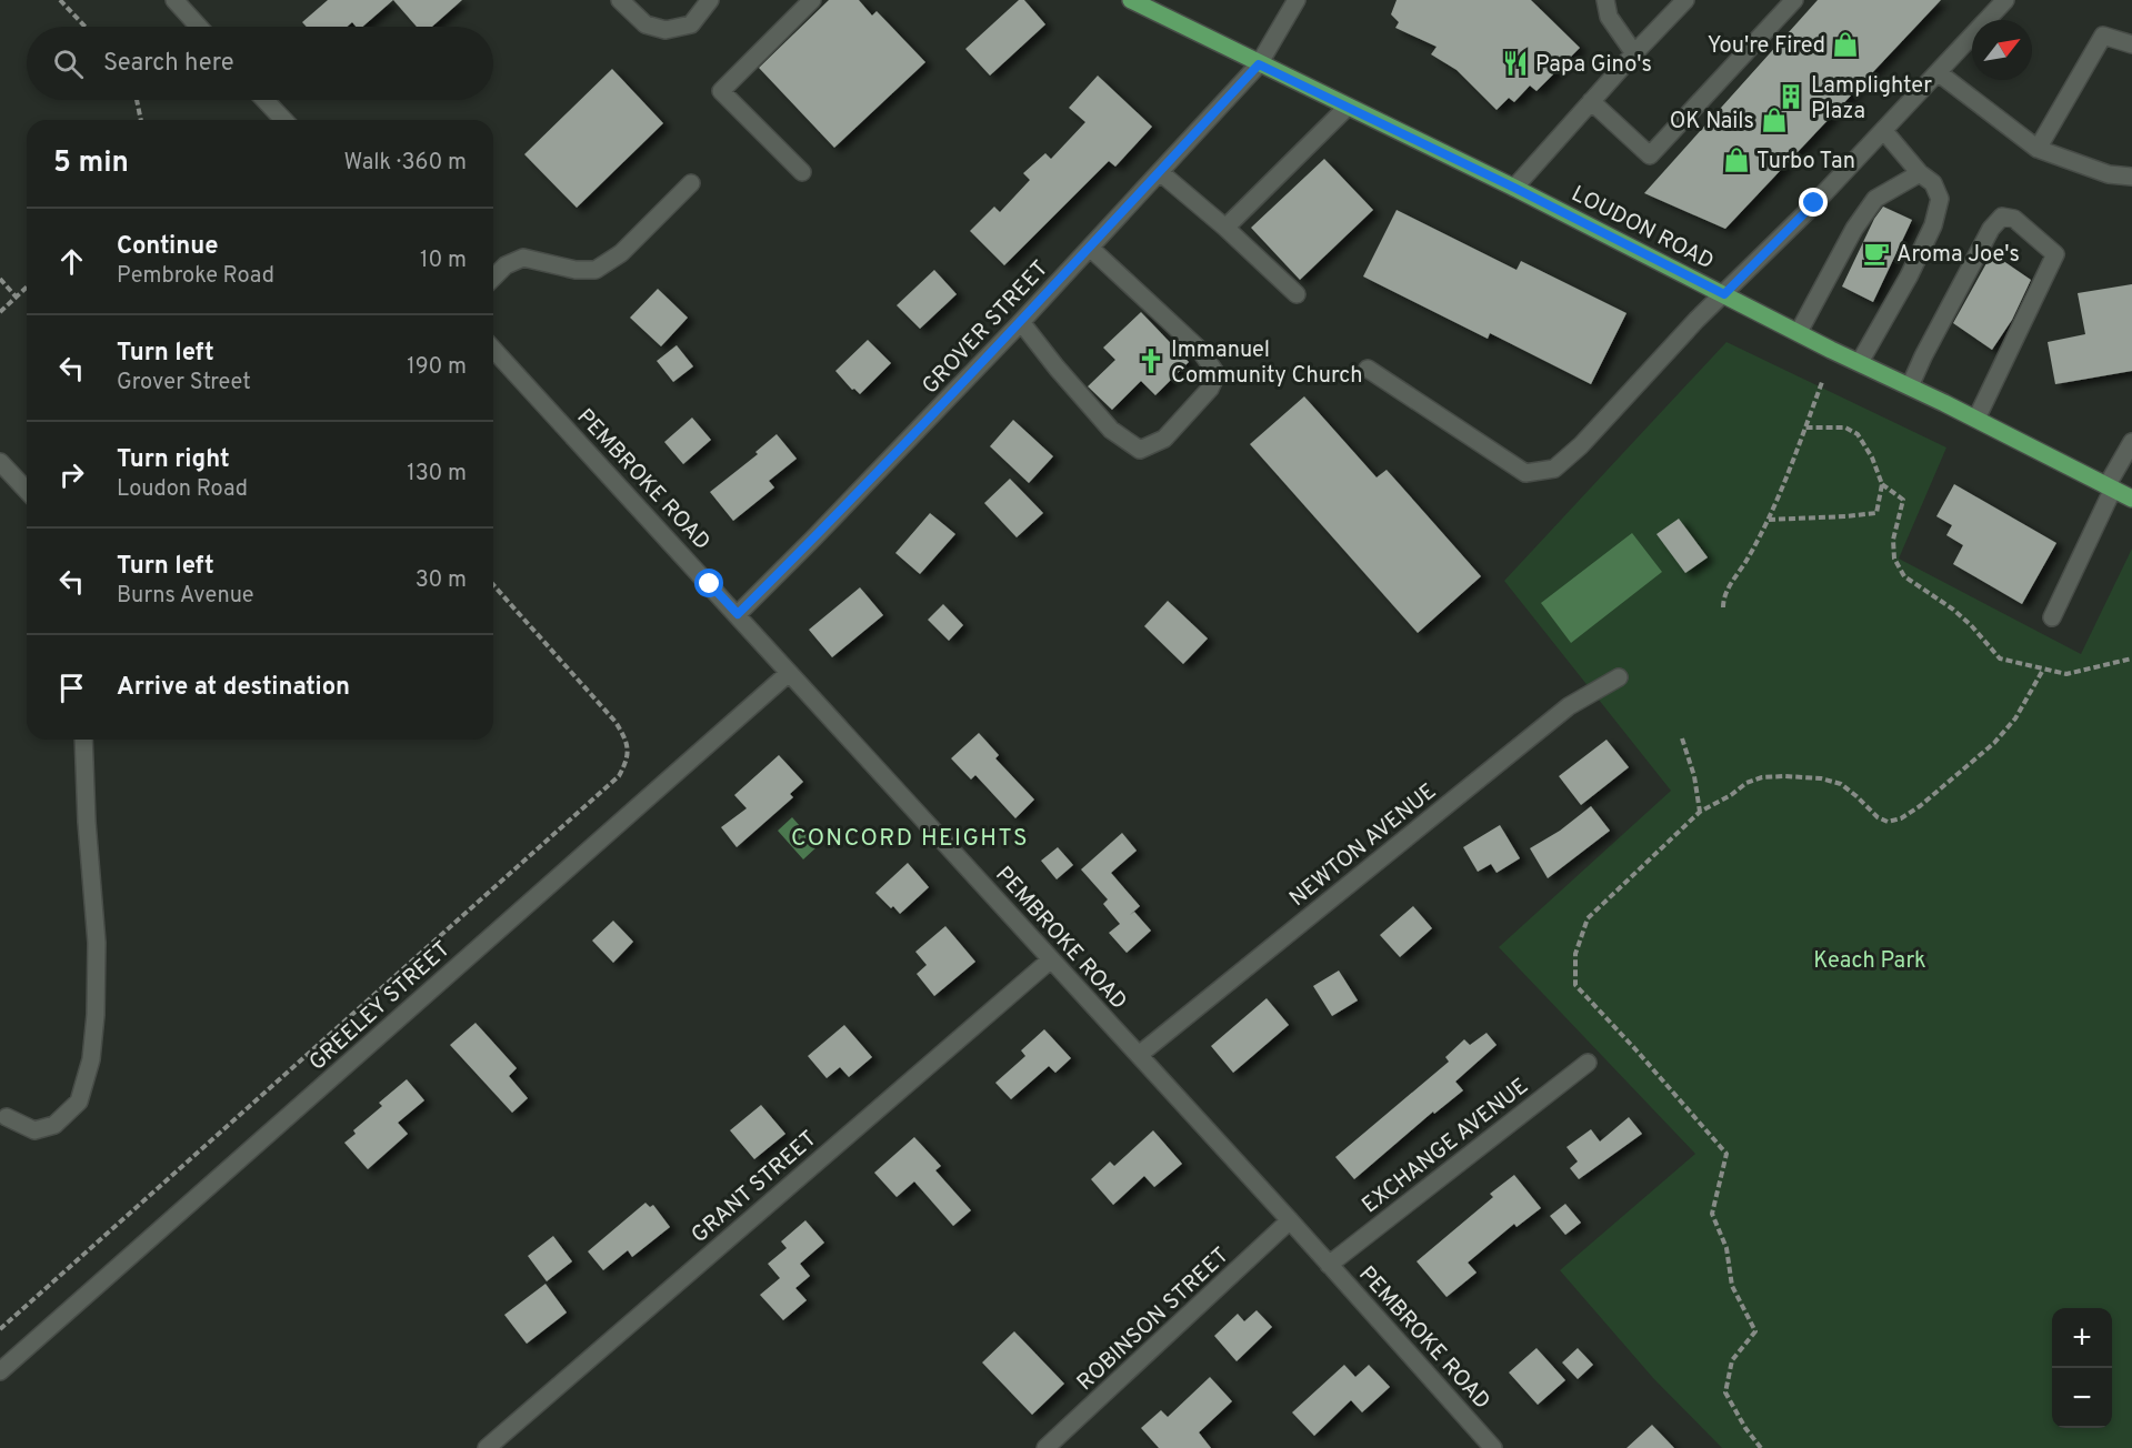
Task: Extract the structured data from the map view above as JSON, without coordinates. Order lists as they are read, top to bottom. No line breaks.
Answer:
{"streets":{"main road":["LOUDON ROAD"],"street":["GROVER STREET","PEMBROKE ROAD","NEWTON AVENUE","GREELEY STREET","EXCHANGE AVENUE","GRANT STREET","ROBINSON STREET"]},"crossings":[["LOUDON ROAD","GROVER STREET"],["GROVER STREET","PEMBROKE ROAD"],["PEMBROKE ROAD","NEWTON AVENUE"],["PEMBROKE ROAD","GREELEY STREET"],["PEMBROKE ROAD","EXCHANGE AVENUE"],["PEMBROKE ROAD","GRANT STREET"],["PEMBROKE ROAD","ROBINSON STREET"]],"districts":["CONCORD HEIGHTS"],"parks":["Keach Park"],"places":{"shop":["You're Fired","OK Nails","Turbo Tan"],"restaurant":["Papa Gino's"],"building":["Lamplighter Plaza"],"cafe":["Aroma Joe's"],"church":["Immanuel Community Church"]},"north":"top right","page":{"search":"Search here","heading":["5 min","Walk · 360 m"],"list":[["Continue","Pembroke Road","10 m"],["Turn left","Grover Street","190 m"],["Turn right","Loudon Road","130 m"],["Turn left","Burns Avenue","30 m"],"Arrive at destination"],"map_buttons":["+","−"]}}
